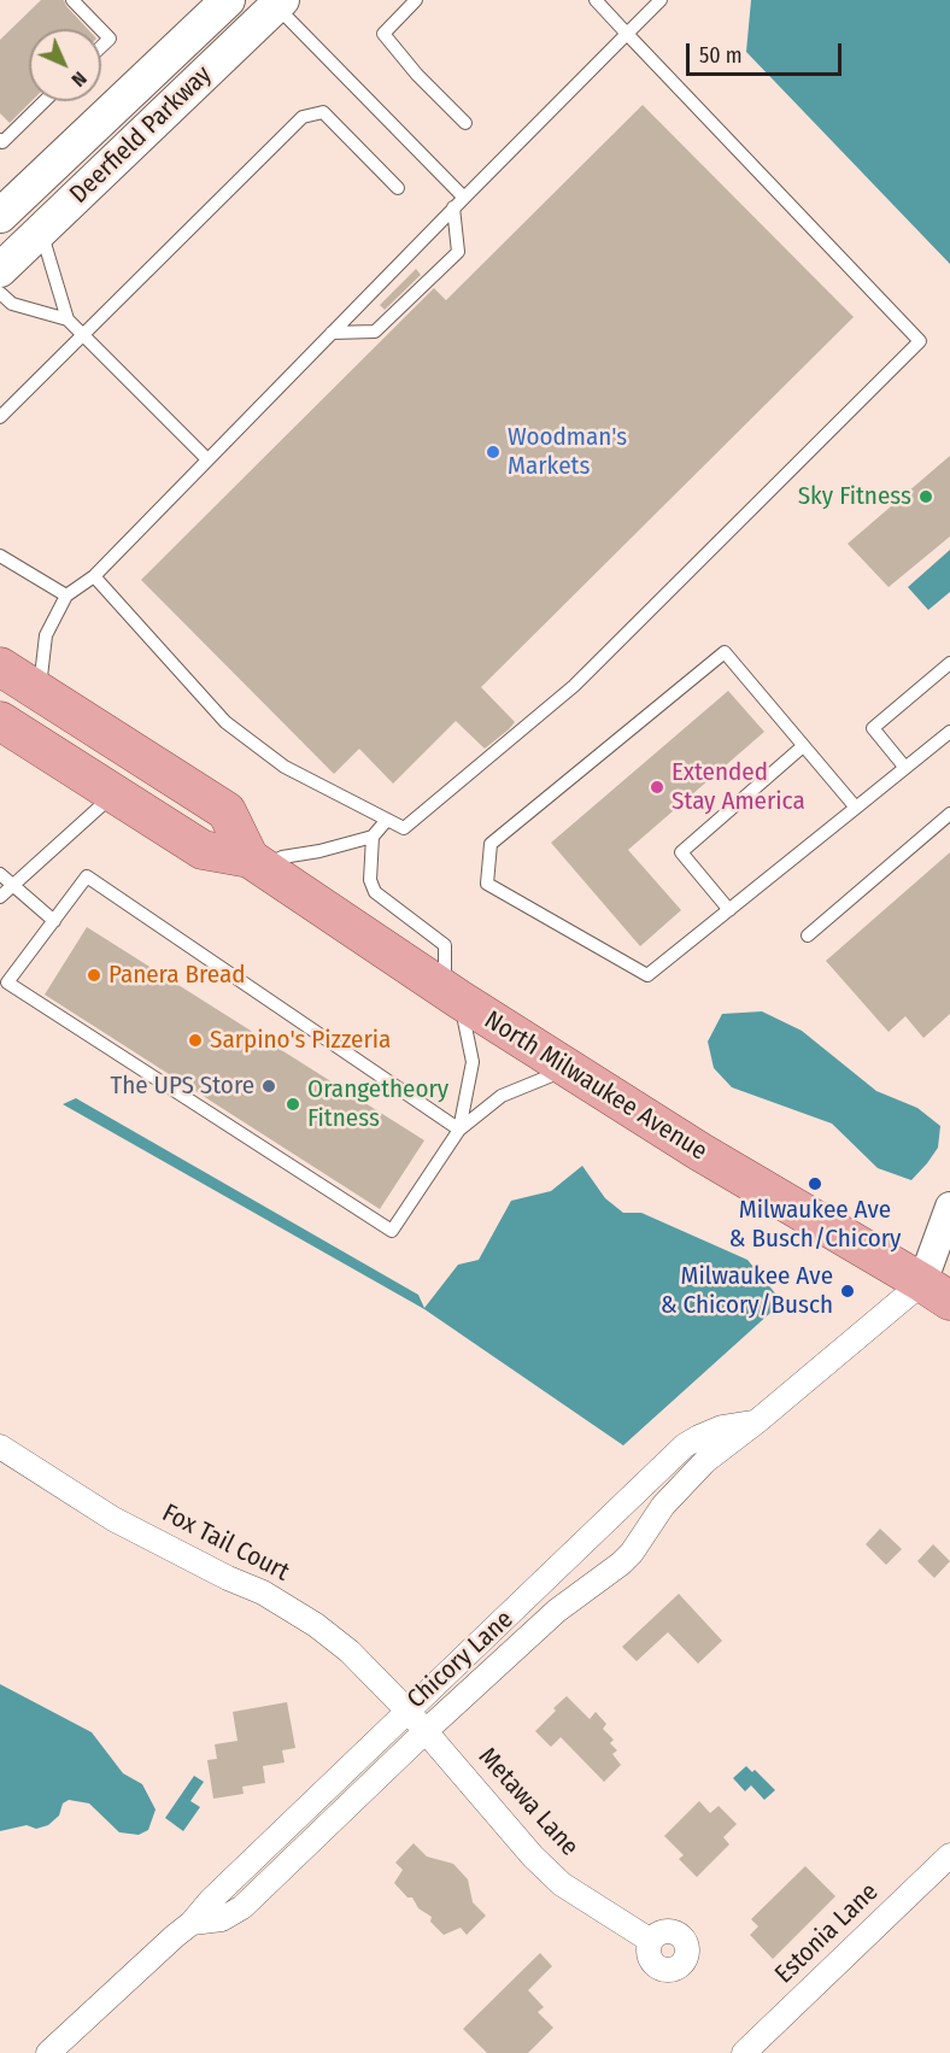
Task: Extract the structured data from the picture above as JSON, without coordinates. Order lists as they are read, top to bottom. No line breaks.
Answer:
{"streets":{"main road":["Deerfield Parkway","North Milwaukee Avenue"],"street":["Fox Tail Court","Chicory Lane","Metawa Lane","Estonia Lane"]},"crossings":[["North Milwaukee Avenue","Chicory Lane"],["Fox Tail Court","Chicory Lane"],["Fox Tail Court","Metawa Lane"],["Chicory Lane","Metawa Lane"]],"places":["Woodman's Markets","Sky Fitness","Extended Stay America","Panera Bread","Sarpino's Pizzeria","The UPS Store","Orangetheory Fitness","Milwaukee Ave & Busch/Chicory","Milwaukee Ave & Chicory/Busch"],"scale_bar":"50 m","north":"bottom right"}
